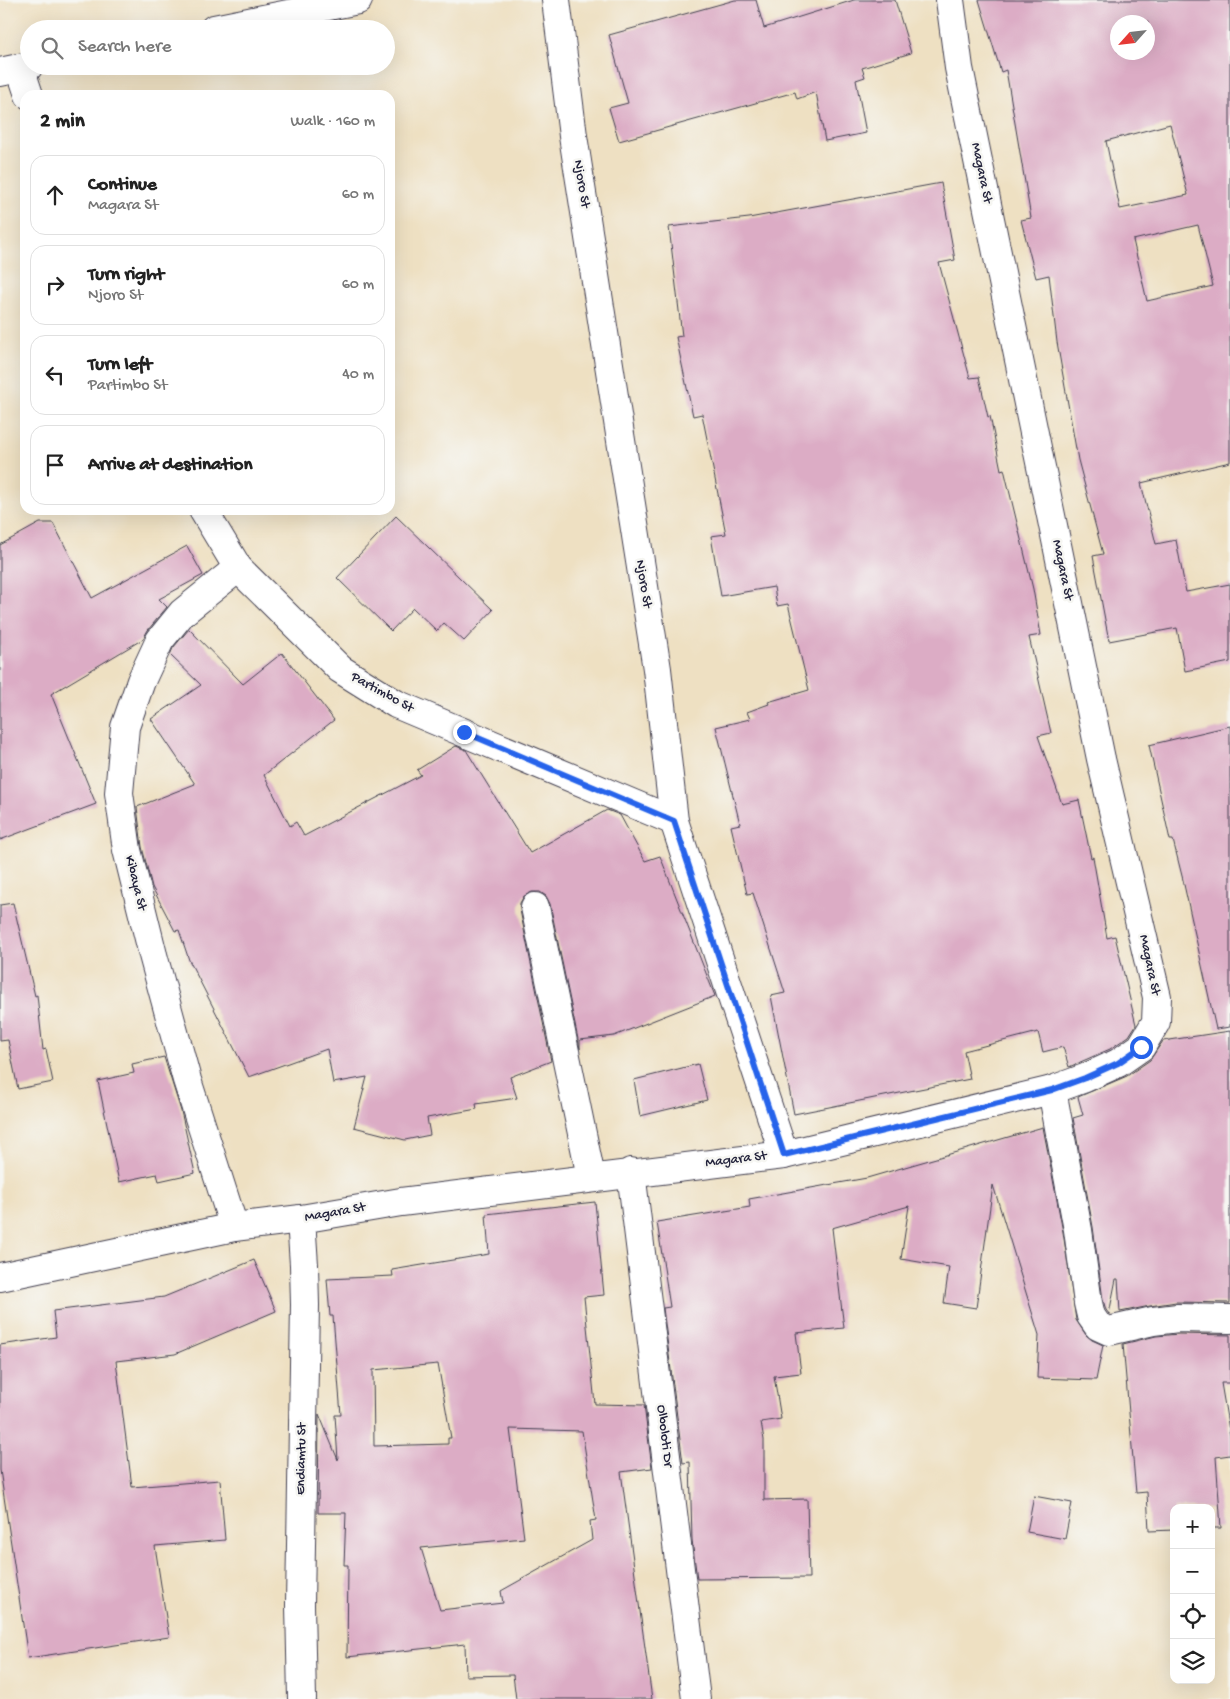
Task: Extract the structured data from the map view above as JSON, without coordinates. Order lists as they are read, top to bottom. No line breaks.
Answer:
{"streets":{"street":["Magara St","Njoro St","Partimbo St","Kibaya St","Olboloti Dr","Endiamtu St"]},"crossings":[["Magara St","Njoro St"],["Magara St","Kibaya St"],["Magara St","Olboloti Dr"],["Magara St","Endiamtu St"],["Njoro St","Partimbo St"],["Partimbo St","Kibaya St"]],"north":"bottom left","page":{"search":"Search here","heading":["2 min","Walk · 160 m"],"list":[["Continue","Magara St","60 m"],["Turn right","Njoro St","60 m"],["Turn left","Partimbo St","40 m"],"Arrive at destination"],"map_buttons":["+","−"]}}
